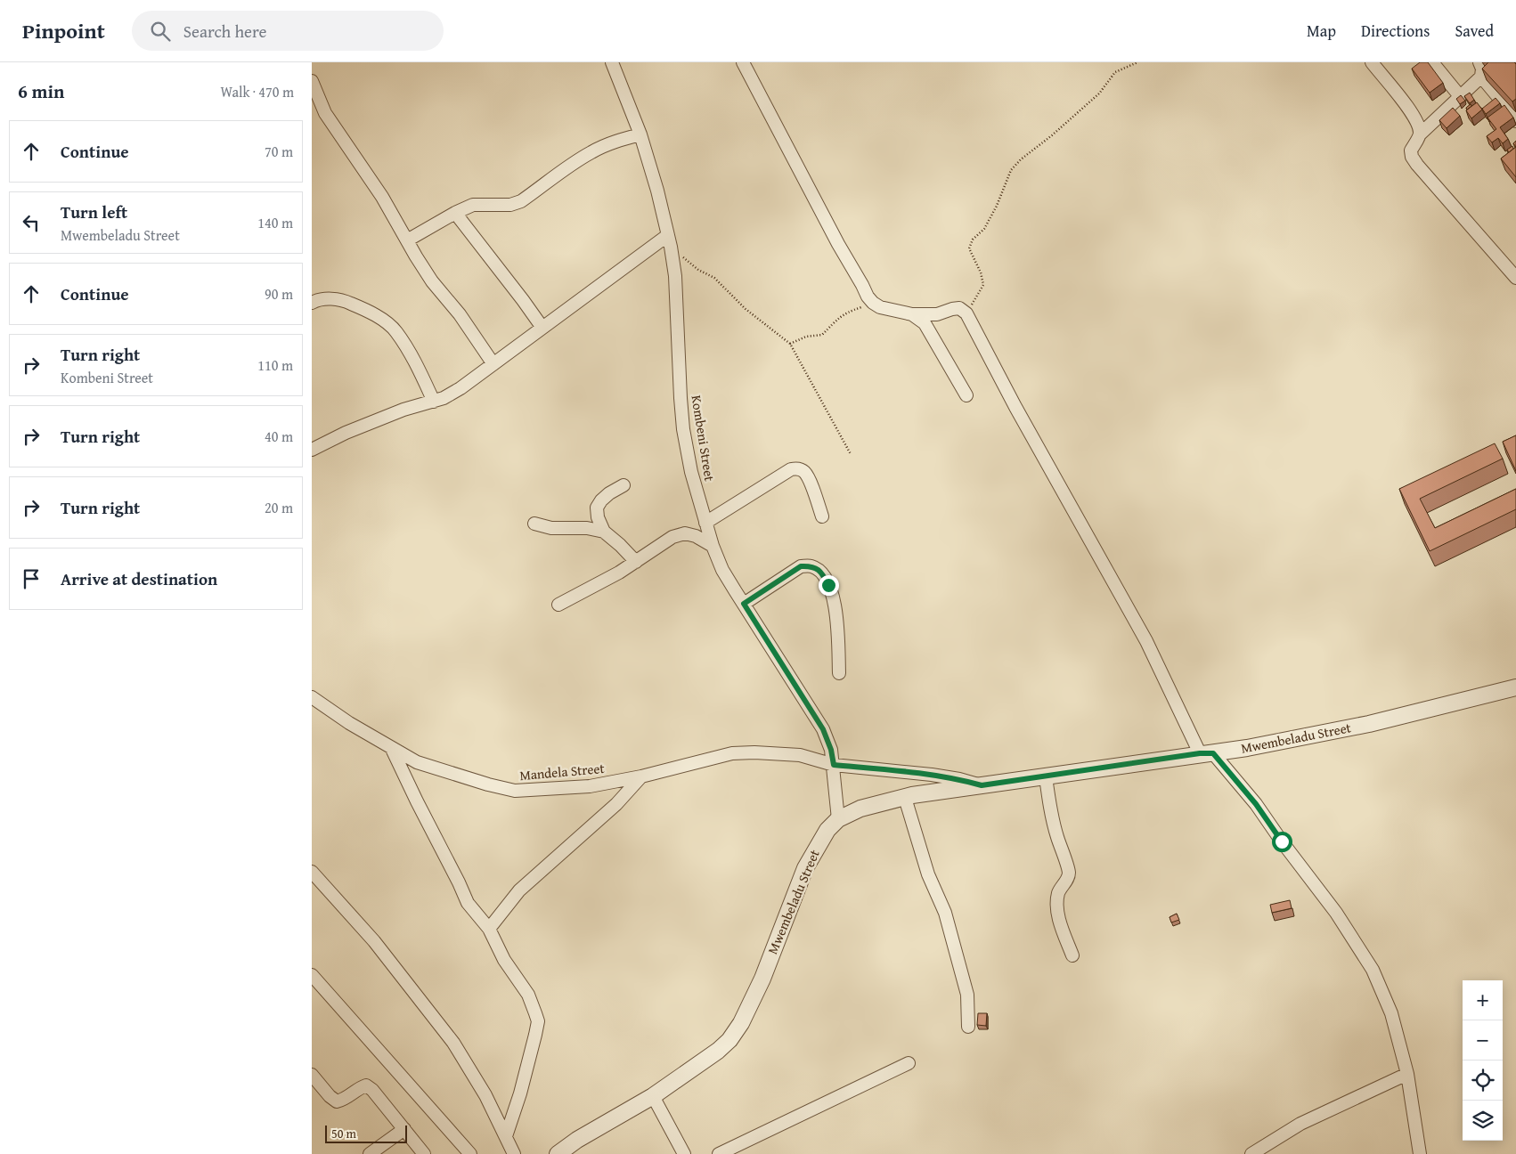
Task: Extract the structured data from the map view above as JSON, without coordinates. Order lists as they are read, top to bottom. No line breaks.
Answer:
{"streets":{"street":["Kombeni Street","Mwembeladu Street","Mandela Street"]},"crossings":[["Kombeni Street","Mwembeladu Street"],["Kombeni Street","Mandela Street"],["Mwembeladu Street","Mandela Street"]],"scale_bar":"50 m","page":{"header":"Pinpoint","search":"Search here","nav":["Map","Directions","Saved"],"heading":["6 min","Walk · 470 m"],"list":[["Continue","70 m"],["Turn left","Mwembeladu Street","140 m"],["Continue","90 m"],["Turn right","Kombeni Street","110 m"],["Turn right","40 m"],["Turn right","20 m"],"Arrive at destination"],"map_buttons":["+","−"],"scale":"50 m"}}
